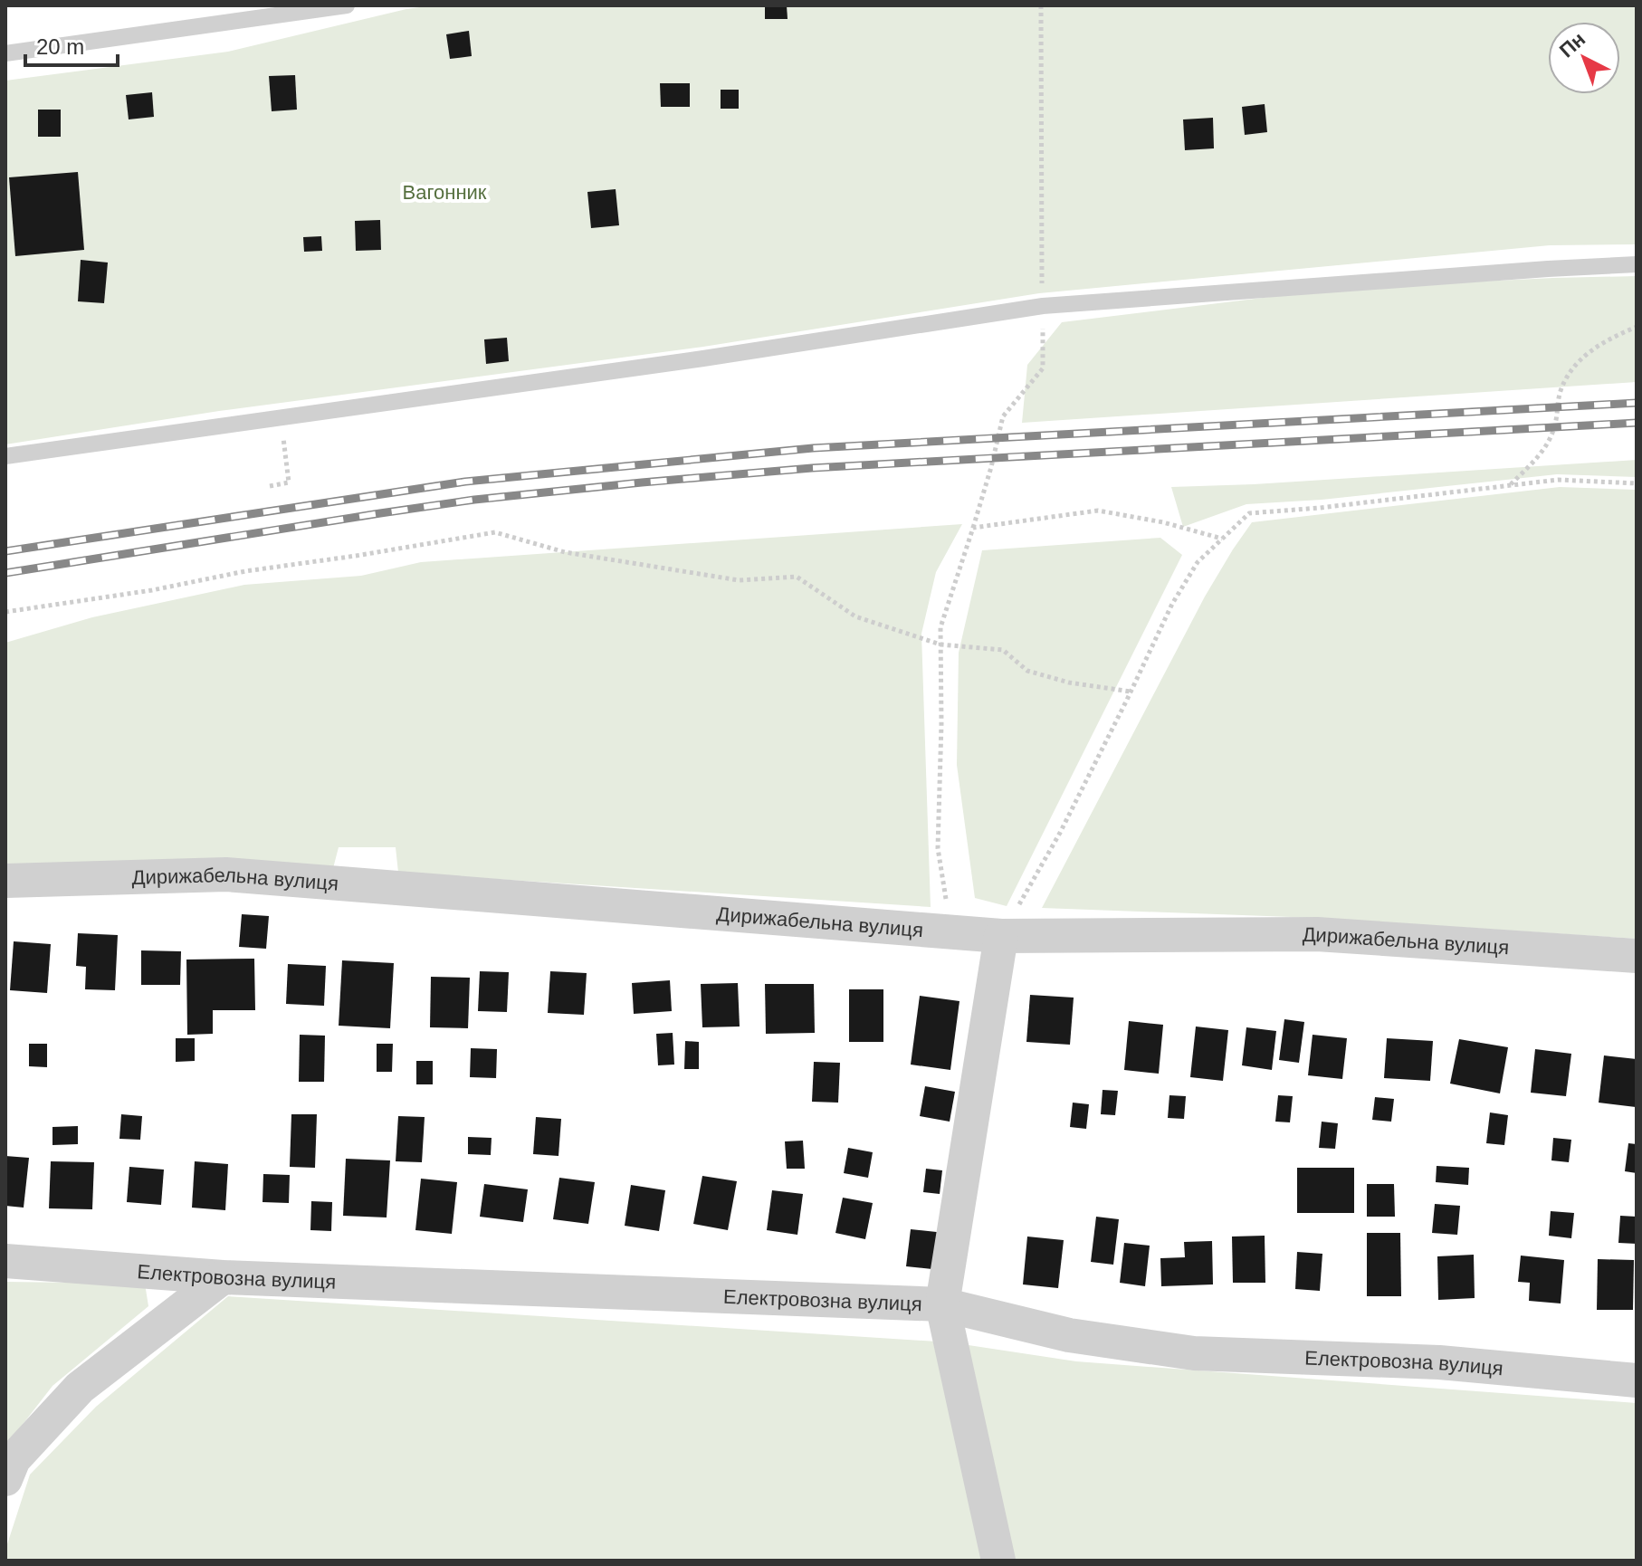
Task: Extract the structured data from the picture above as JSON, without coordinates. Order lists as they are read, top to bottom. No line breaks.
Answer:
{"streets":{"street":["Дирижабельна вулиця","Електровозна вулиця"]},"parks":["Вагонник"],"scale_bar":"20 m","north":"top left"}
